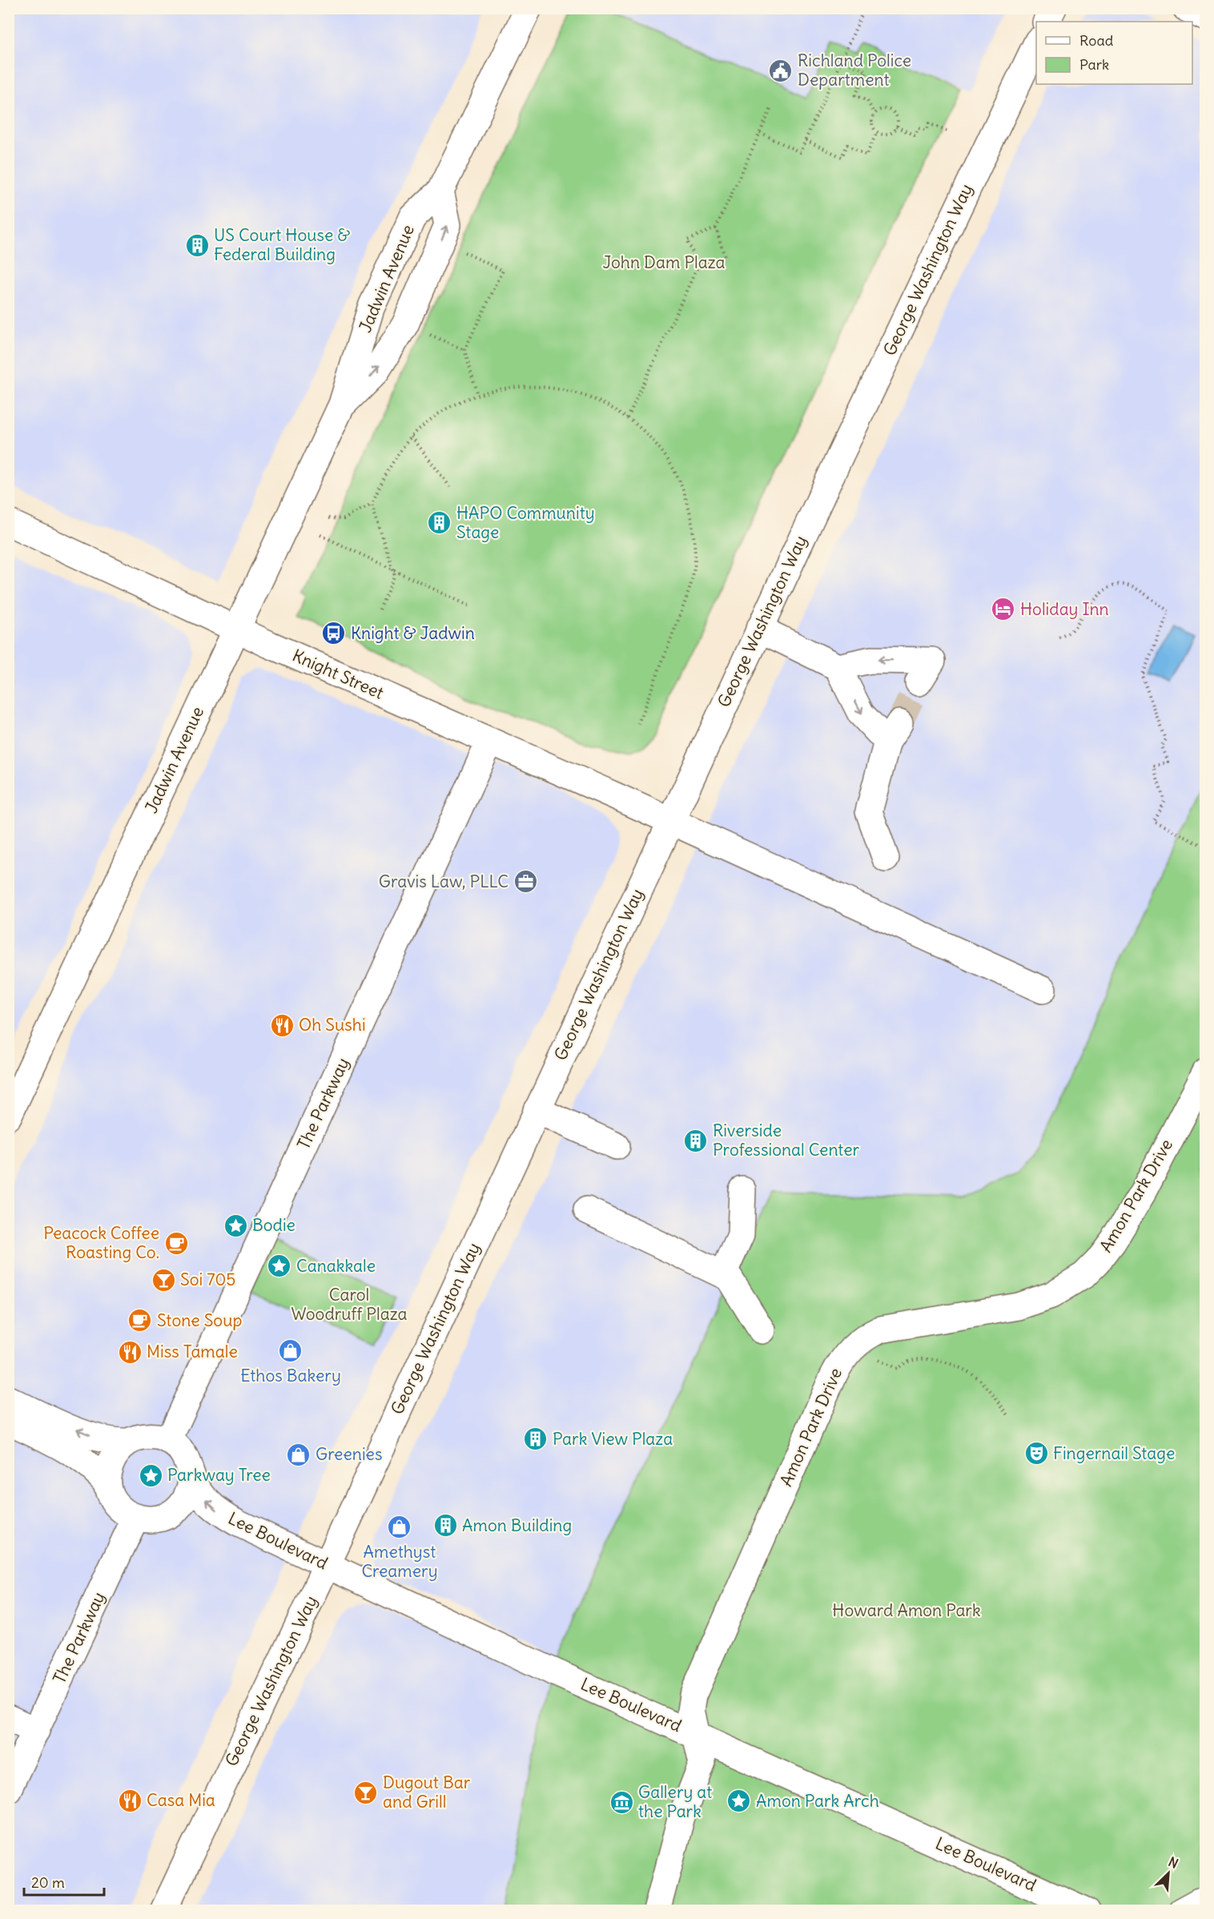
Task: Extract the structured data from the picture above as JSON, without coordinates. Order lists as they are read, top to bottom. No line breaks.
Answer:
{"streets":{"main road":["George Washington Way","Jadwin Avenue","Knight Street","The Parkway","Amon Park Drive","Lee Boulevard"]},"crossings":[["George Washington Way","Knight Street"],["George Washington Way","Lee Boulevard"],["Jadwin Avenue","Knight Street"],["Knight Street","The Parkway"],["The Parkway","Lee Boulevard"],["Amon Park Drive","Lee Boulevard"]],"parks":["John Dam Plaza","Carol Woodruff Plaza","Howard Amon Park"],"places":{"public building":["Richland Police Department"],"building":["US Court House & Federal Building","HAPO Community Stage","Riverside Professional Center","Park View Plaza","Amon Building"],"hotel":["Holiday Inn"],"bus stop":["Knight & Jadwin"],"office":["Gravis Law, PLLC"],"restaurant":["Oh Sushi","Miss Tamale","Casa Mia"],"place":["Bodie","Canakkale","Parkway Tree","Amon Park Arch"],"cafe":["Peacock Coffee Roasting Co.","Stone Soup"],"bar":["Soi 705","Dugout Bar and Grill"],"shop":["Ethos Bakery","Greenies","Amethyst Creamery"],"theatre":["Fingernail Stage"],"museum":["Gallery at the Park"]},"legend":["Road","Park"],"scale_bar":"20 m","north":"top right"}
